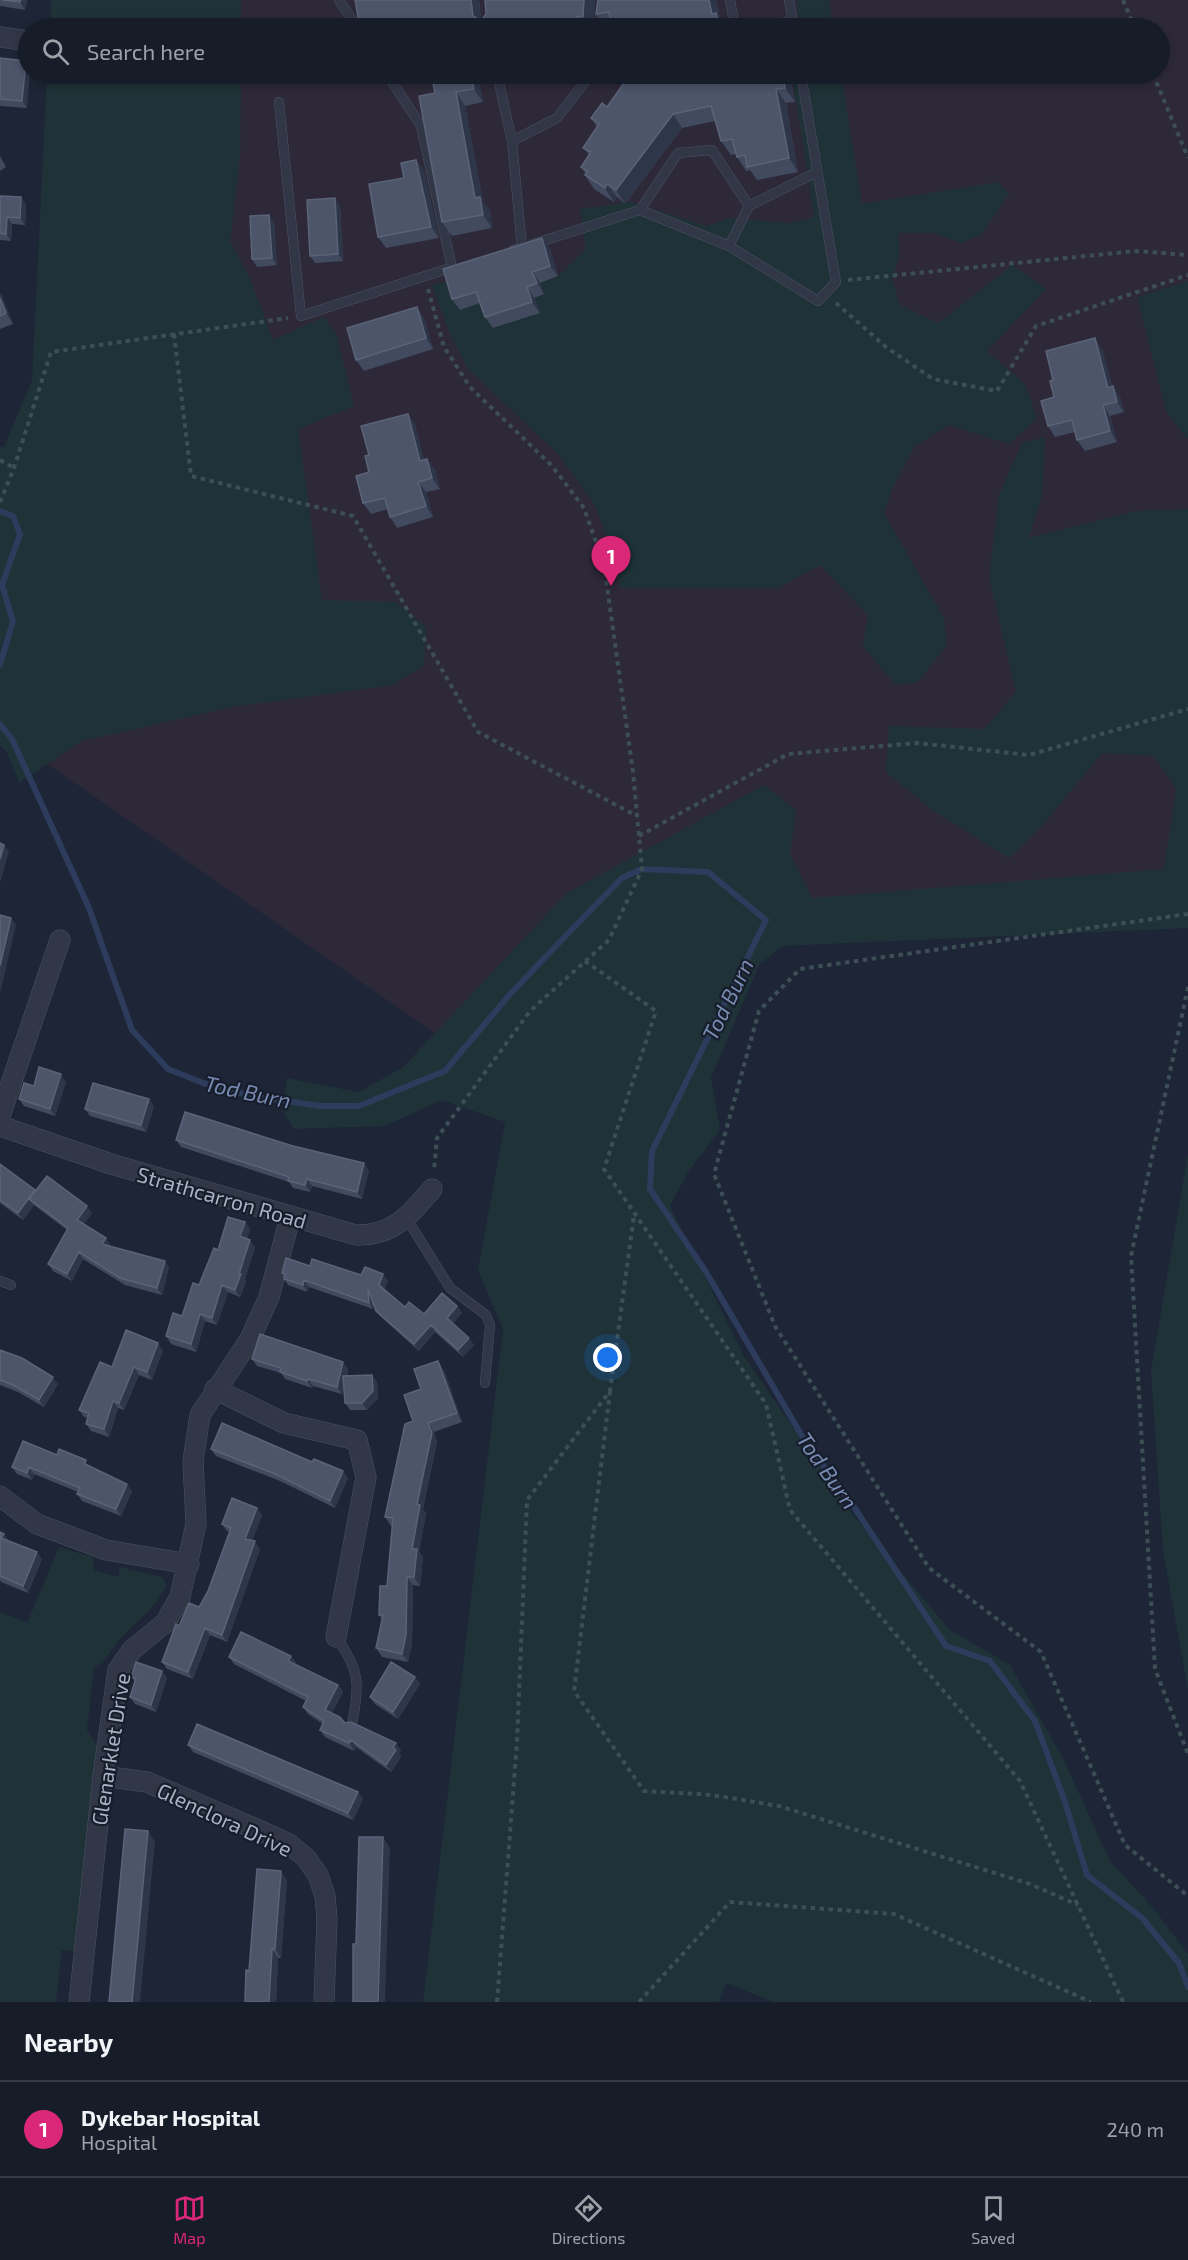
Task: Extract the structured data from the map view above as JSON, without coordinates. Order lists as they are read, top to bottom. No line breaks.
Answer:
{"streets":{"street":["Strathcarron Road","Glenarklet Drive","Glenclora Drive"]},"crossings":[["Strathcarron Road","Glenarklet Drive"],["Glenarklet Drive","Glenclora Drive"]],"water":["Tod Burn"],"page":{"search":"Search here","pins":"1","heading":"Nearby","list":[{"mark":"1","name":"Dykebar Hospital","note":"Hospital","value":"240 m"}],"nav":["Map","Directions","Saved"]}}
